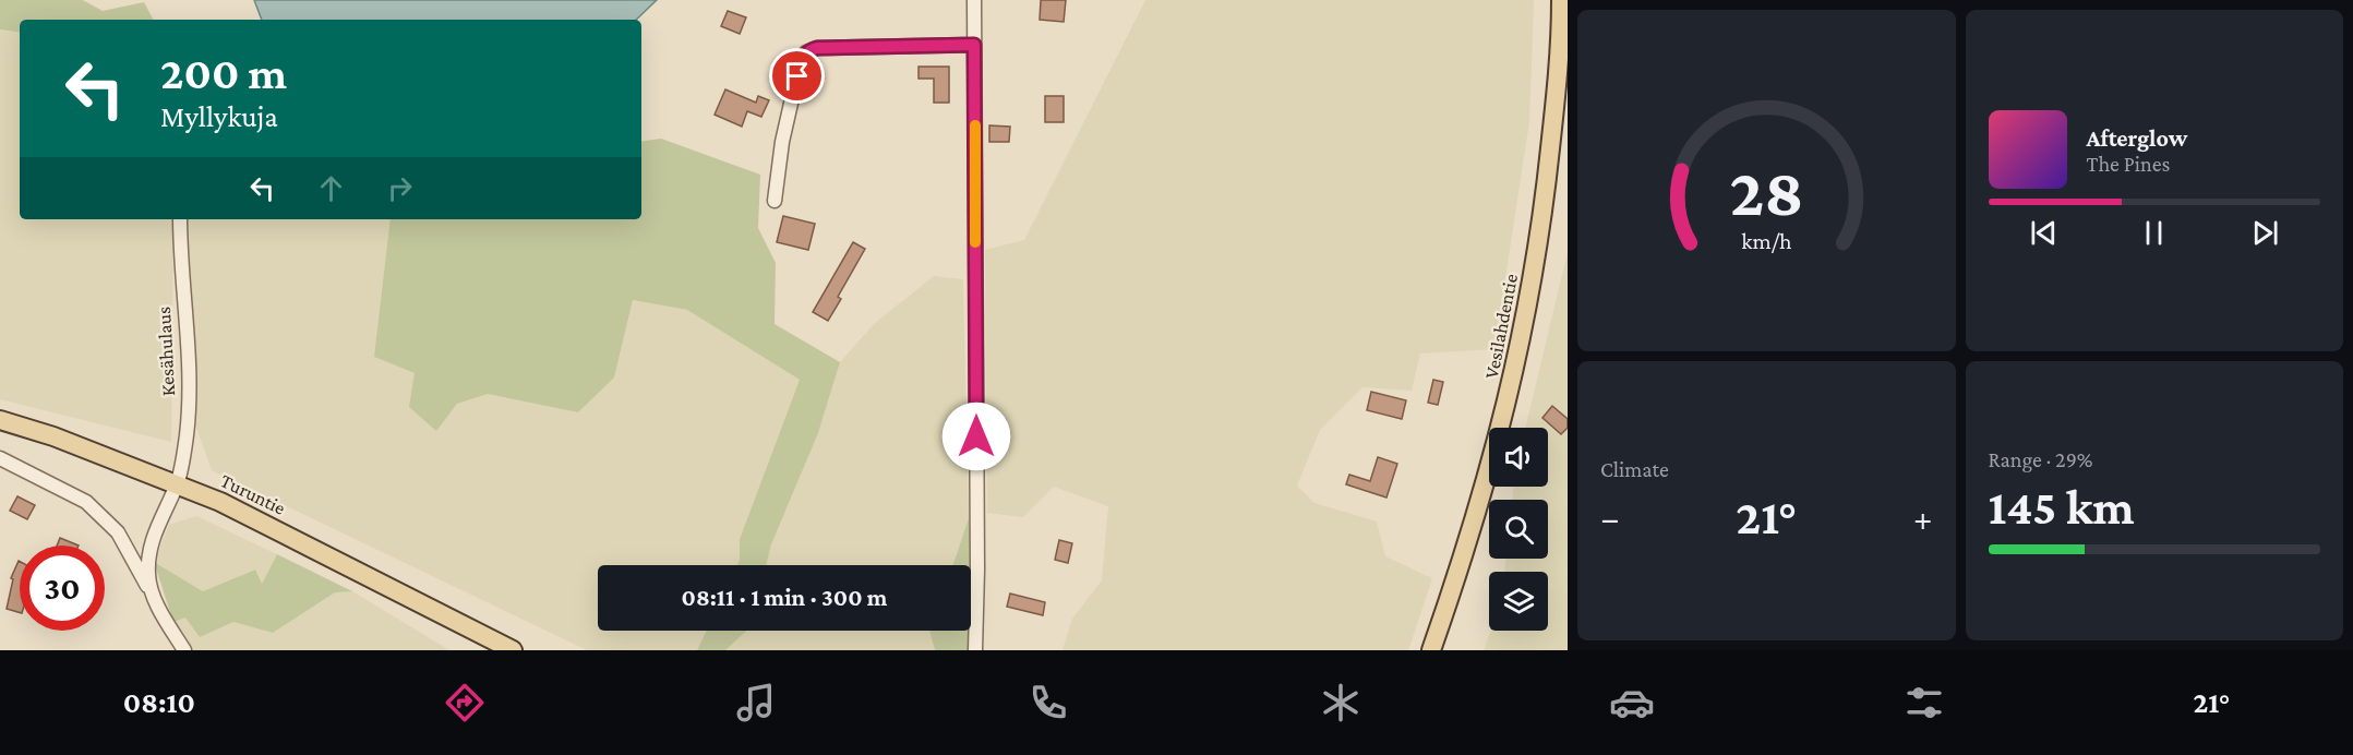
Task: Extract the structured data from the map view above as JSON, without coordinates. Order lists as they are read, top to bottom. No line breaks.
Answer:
{"streets":{"main road":["Vesilahdentie","Turuntie"],"street":["Kesähulaus"]},"crossings":[["Kesähulaus","Turuntie"]],"page":{"turn":["200 m","Myllykuja"],"song":["Afterglow","The Pines"],"tile":["Climate",["Range · 29%","145 km"]],"heat":["−","21°","+"],"limit":"30","trip":"08:11 · 1 min · 300 m","tabs":["08:10","21°"],"gauge":["28","km/h"]}}
